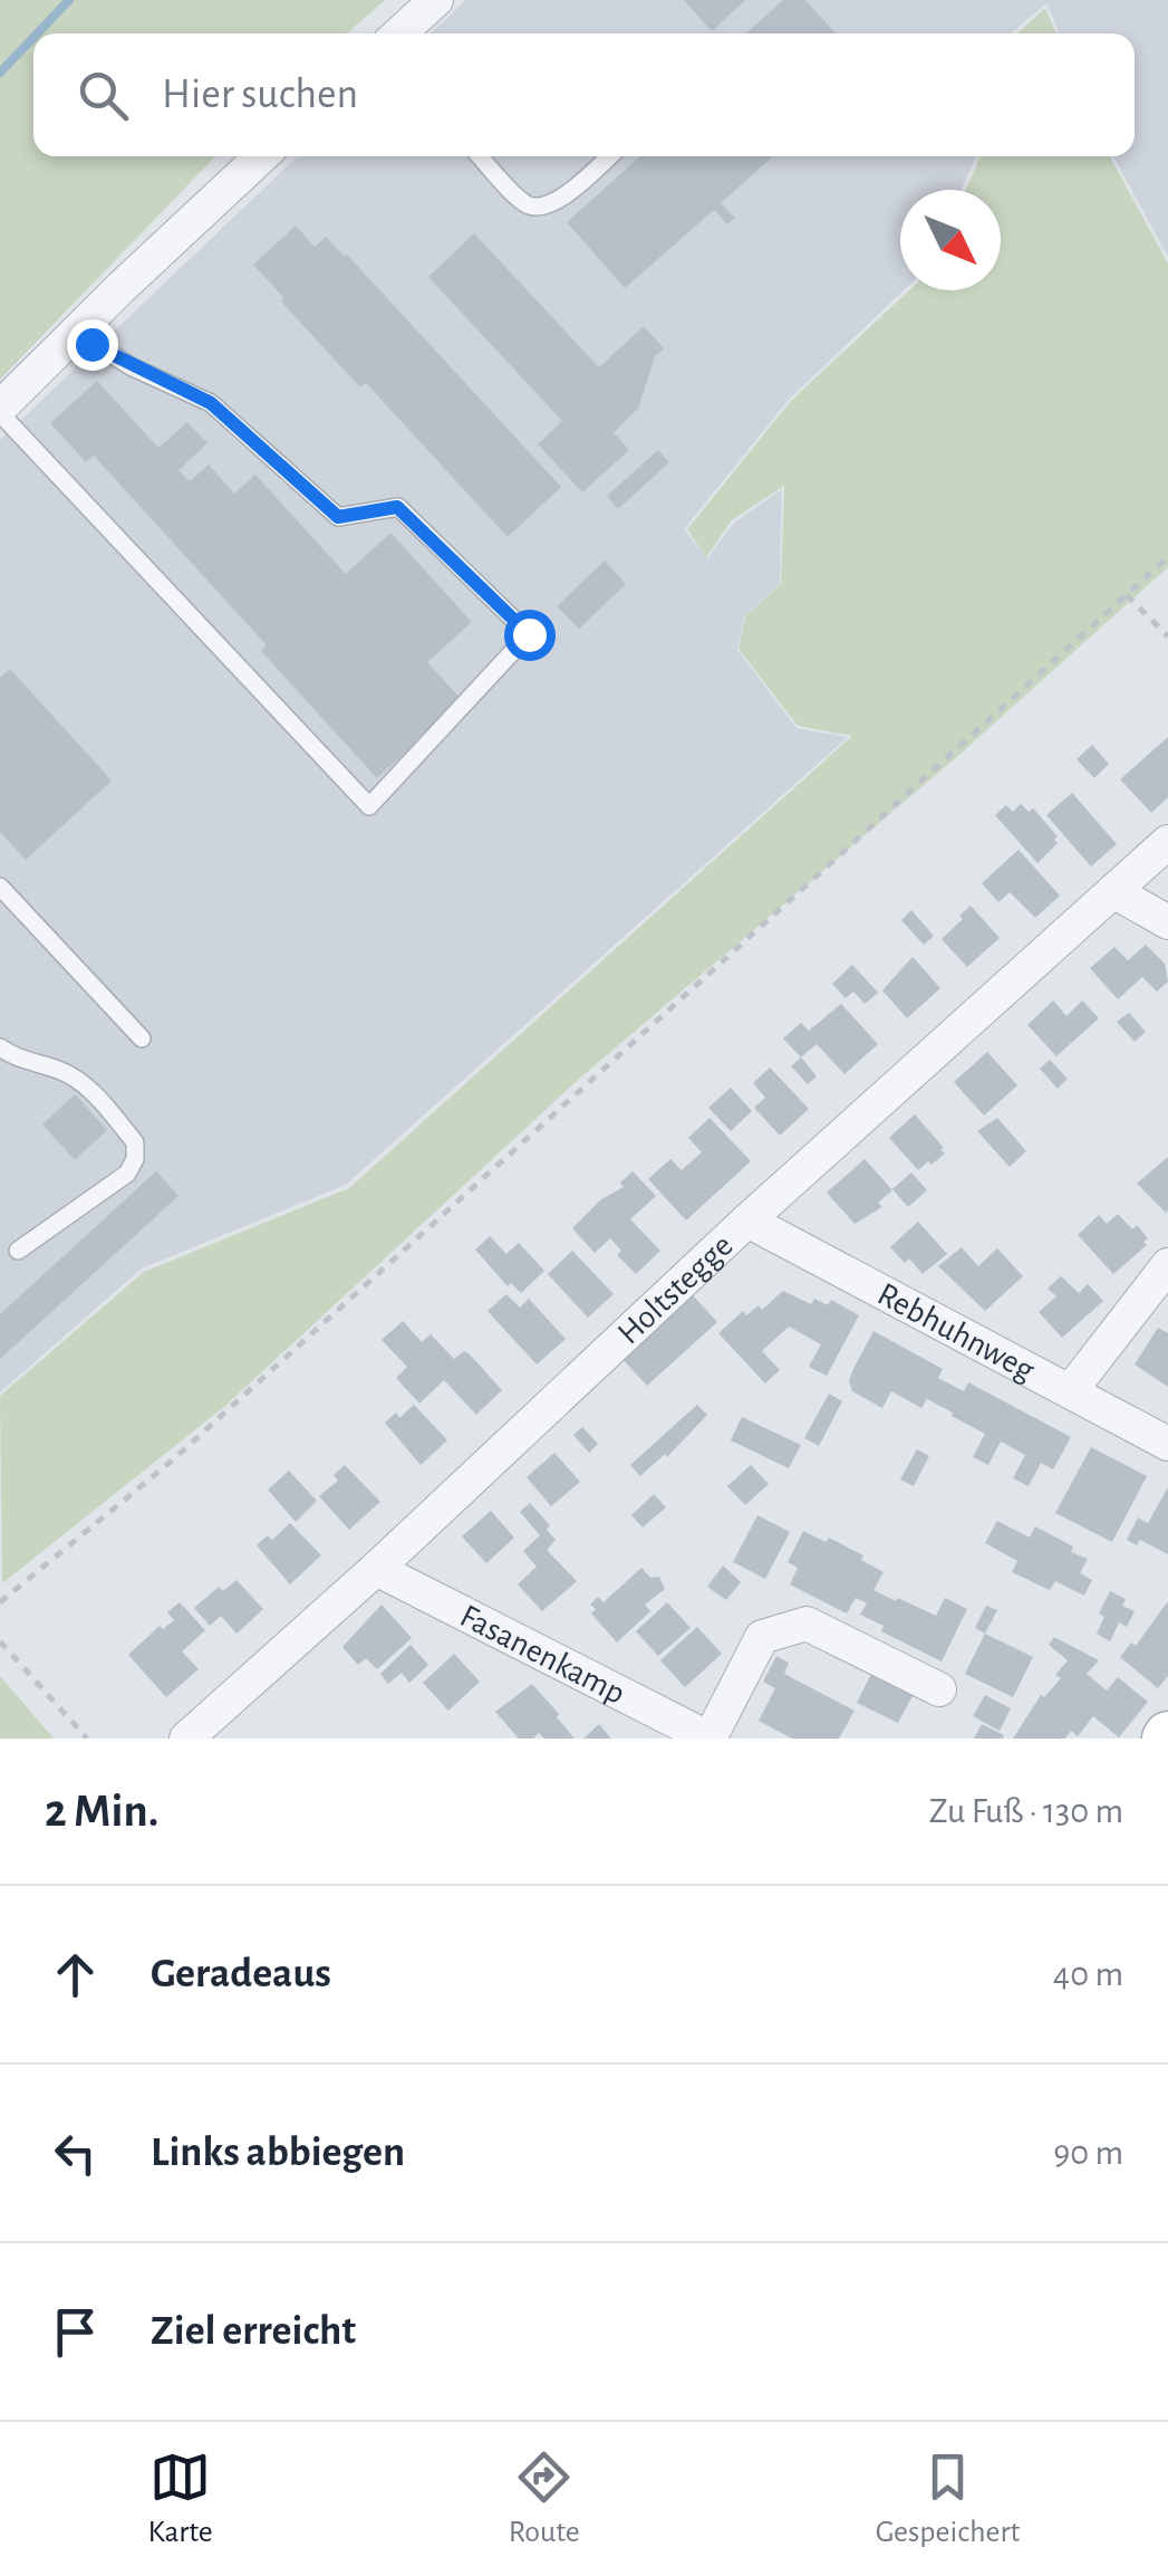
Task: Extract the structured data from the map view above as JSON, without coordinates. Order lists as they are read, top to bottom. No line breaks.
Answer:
{"streets":{"street":["Holtstegge","Rebhuhnweg","Fasanenkamp"]},"crossings":[["Holtstegge","Rebhuhnweg"],["Holtstegge","Fasanenkamp"]],"north":"bottom right","page":{"search":"Hier suchen","heading":["2 Min.","Zu Fuß · 130 m"],"list":[["Geradeaus","40 m"],["Links abbiegen","90 m"],"Ziel erreicht"],"nav":["Karte","Route","Gespeichert"]}}
